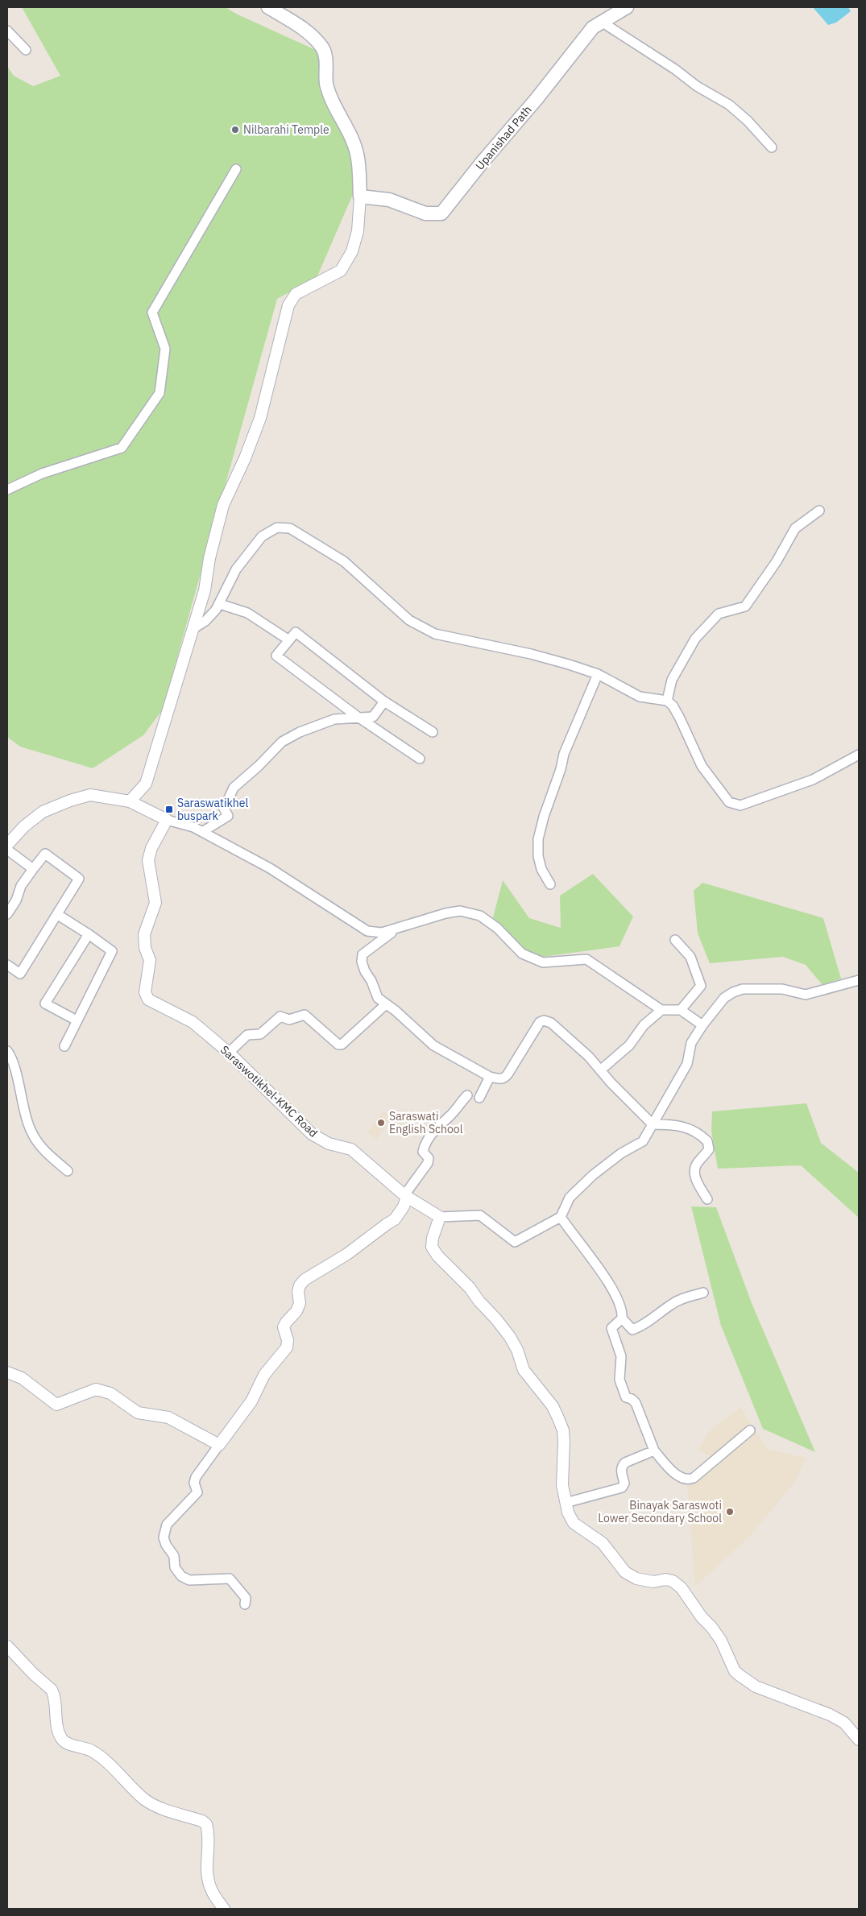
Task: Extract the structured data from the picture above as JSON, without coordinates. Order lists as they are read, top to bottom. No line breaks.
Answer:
{"streets":{"main road":["Upanishad Path"],"street":["Saraswotikhel-KMC Road"]},"places":{"other":["Nilbarahi Temple","Saraswati English School","Binayak Saraswoti Lower Secondary School"],"transit":["Saraswatikhel buspark"]}}
